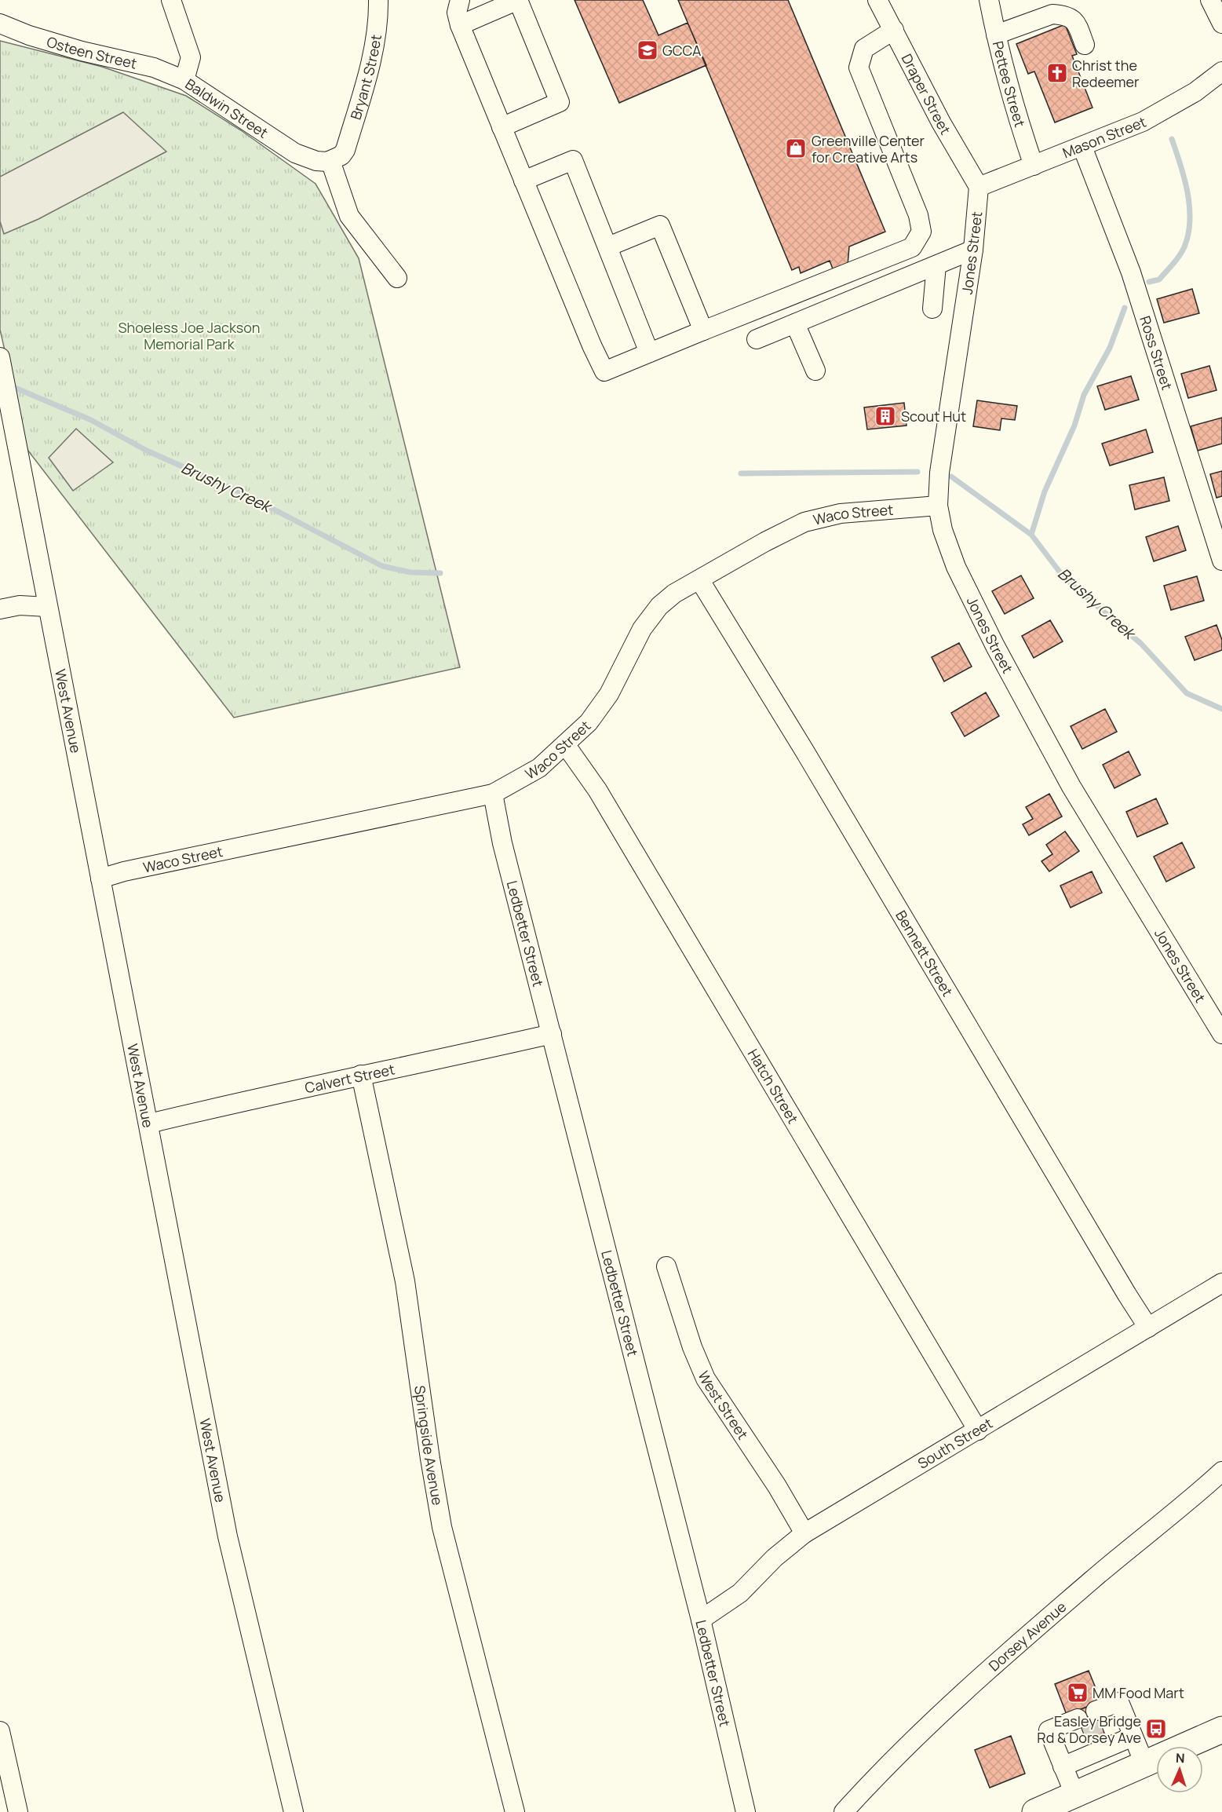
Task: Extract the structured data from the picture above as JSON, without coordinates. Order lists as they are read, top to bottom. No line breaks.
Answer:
{"streets":{"street":["Osteen Street","Bryant Street","Pettee Street","Draper Street","Baldwin Street","Mason Street","Jones Street","Ross Street","Waco Street","West Avenue","Ledbetter Street","Bennett Street","Calvert Street","Hatch Street","West Street","South Street","Springside Avenue","Dorsey Avenue"]},"crossings":[["Osteen Street","Baldwin Street"],["Bryant Street","Baldwin Street"],["Pettee Street","Mason Street"],["Draper Street","Mason Street"],["Draper Street","Jones Street"],["Mason Street","Jones Street"],["Mason Street","Ross Street"],["Jones Street","Waco Street"],["Waco Street","West Avenue"],["Waco Street","Ledbetter Street"],["Waco Street","Bennett Street"],["Waco Street","Hatch Street"],["West Avenue","Calvert Street"],["Ledbetter Street","Calvert Street"],["Ledbetter Street","South Street"],["Bennett Street","South Street"],["Calvert Street","Springside Avenue"],["Hatch Street","South Street"],["West Street","South Street"]],"water":["Brushy Creek"],"parks":["Shoeless Joe Jackson Memorial Park"],"places":{"school or university":["GCCA"],"church":["Christ the Redeemer"],"shop":["Greenville Center for Creative Arts"],"building":["Scout Hut"],"supermarket":["MM Food Mart"],"bus stop":["Easley Bridge Rd & Dorsey Ave"]},"north":"top"}
